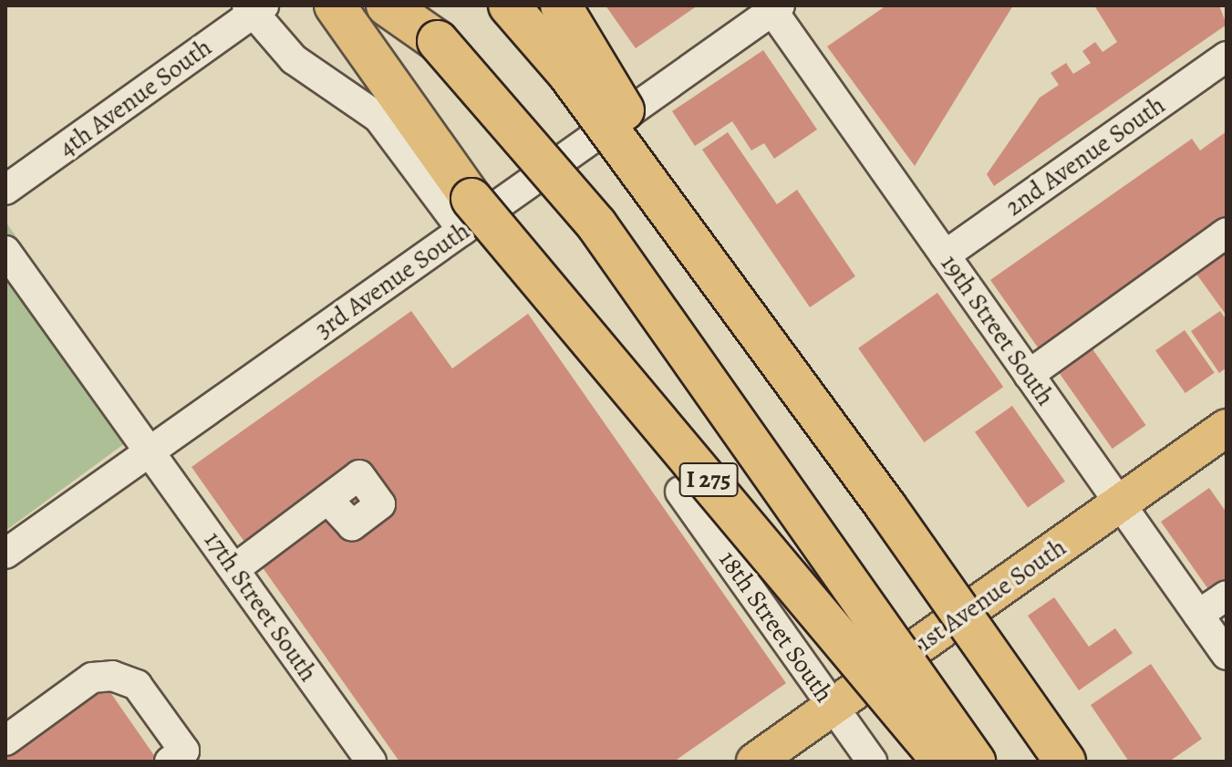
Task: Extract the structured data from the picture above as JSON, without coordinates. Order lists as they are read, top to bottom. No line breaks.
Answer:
{"streets":{"highway":["I 275"],"main road":["1st Avenue South"],"street":["4th Avenue South","2nd Avenue South","3rd Avenue South","19th Street South","17th Street South","18th Street South"]},"crossings":[["2nd Avenue South","19th Street South"],["3rd Avenue South","19th Street South"],["3rd Avenue South","17th Street South"],["19th Street South","1st Avenue South"],["1st Avenue South","18th Street South"]]}
